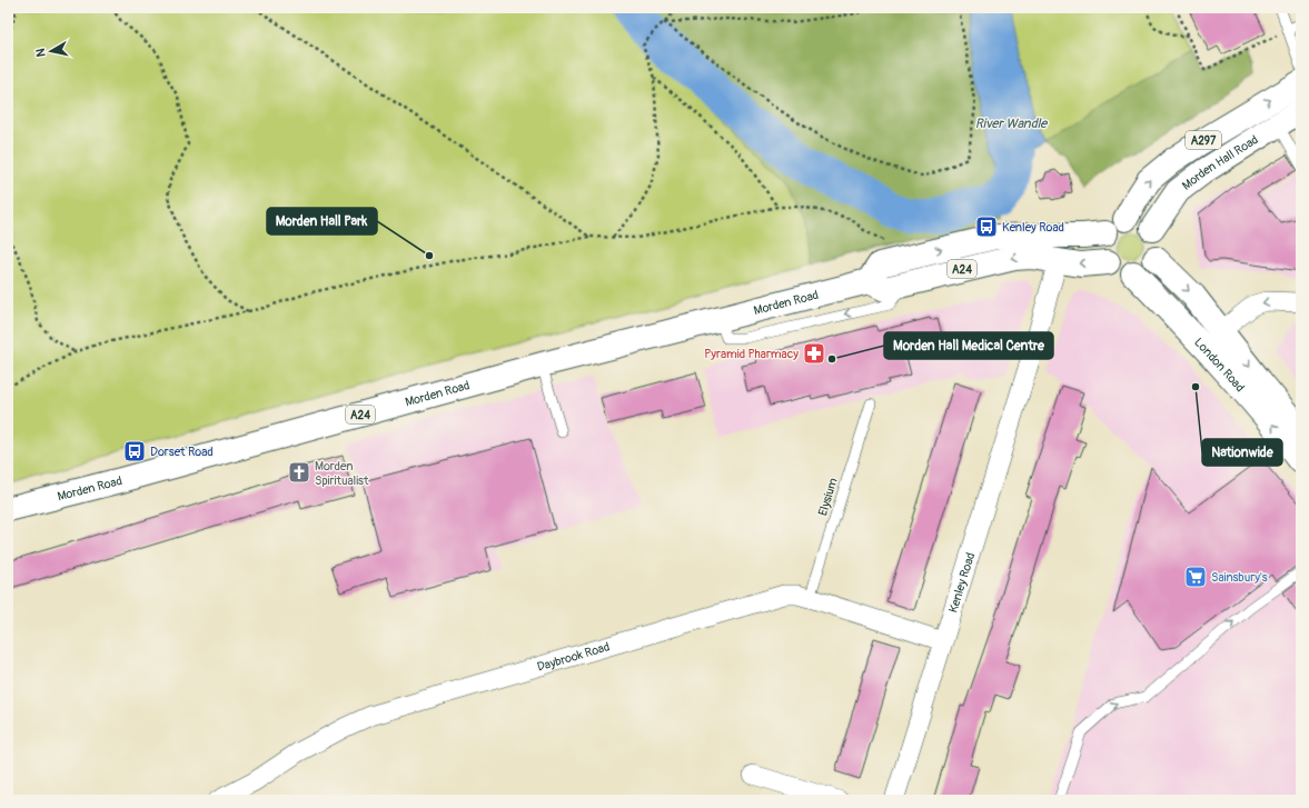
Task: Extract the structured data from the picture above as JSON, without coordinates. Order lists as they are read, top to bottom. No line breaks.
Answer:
{"streets":{"highway":["A297","Morden Hall Road","A24","Morden Road","London Road"],"street":["Kenley Road","Daybrook Road"],"lane":["Elysium"]},"crossings":[["A297","Morden Hall Road"],["A297","A24"],["A297","Morden Road"],["A297","London Road"],["Morden Hall Road","A24"],["Morden Hall Road","Morden Road"],["Morden Hall Road","London Road"],["A24","Morden Road"],["A24","London Road"],["Morden Road","London Road"],["Morden Road","Kenley Road"],["Elysium","Daybrook Road"],["Kenley Road","Daybrook Road"]],"water":["River Wandle"],"places":{"bus stop":["Kenley Road","Dorset Road"],"other":["Morden Hall Park","Morden Hall Medical Centre","Nationwide"],"pharmacy":["Pyramid Pharmacy"],"church":["Morden Spiritualist"],"supermarket":["Sainsbury's"]},"north":"left"}
